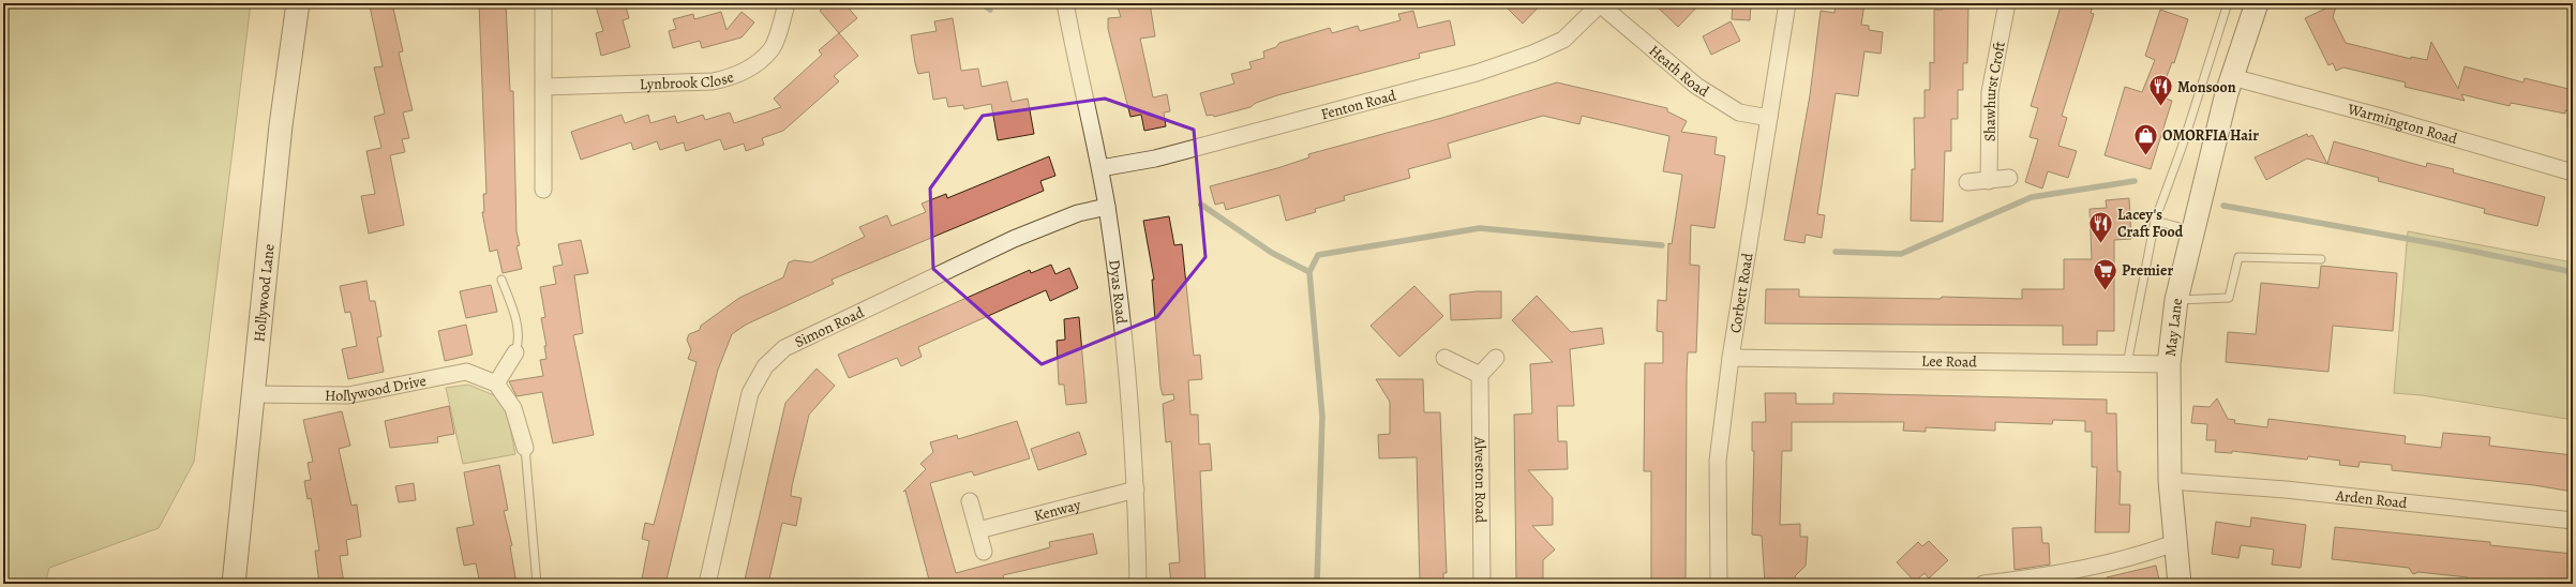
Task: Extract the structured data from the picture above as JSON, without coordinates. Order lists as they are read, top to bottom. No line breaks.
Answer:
{"streets":{"street":["Heath Road","Lynbrook Close","Shawhurst Croft","Fenton Road","Warmington Road","Dyas Road","Corbett Road","Hollywood Lane","Simon Road","May Lane","Lee Road","Hollywood Drive","Alveston Road","Arden Road","Kenway"]},"crossings":[["Heath Road","Fenton Road"],["Heath Road","Corbett Road"],["Fenton Road","Dyas Road"],["Warmington Road","May Lane"],["Dyas Road","Simon Road"],["Dyas Road","Kenway"],["Corbett Road","Lee Road"],["Hollywood Lane","Hollywood Drive"],["May Lane","Lee Road"],["May Lane","Arden Road"]],"places":{"restaurant":["Monsoon","Lacey's Craft Food"],"shop":["OMORFIA Hair"],"supermarket":["Premier"]}}
